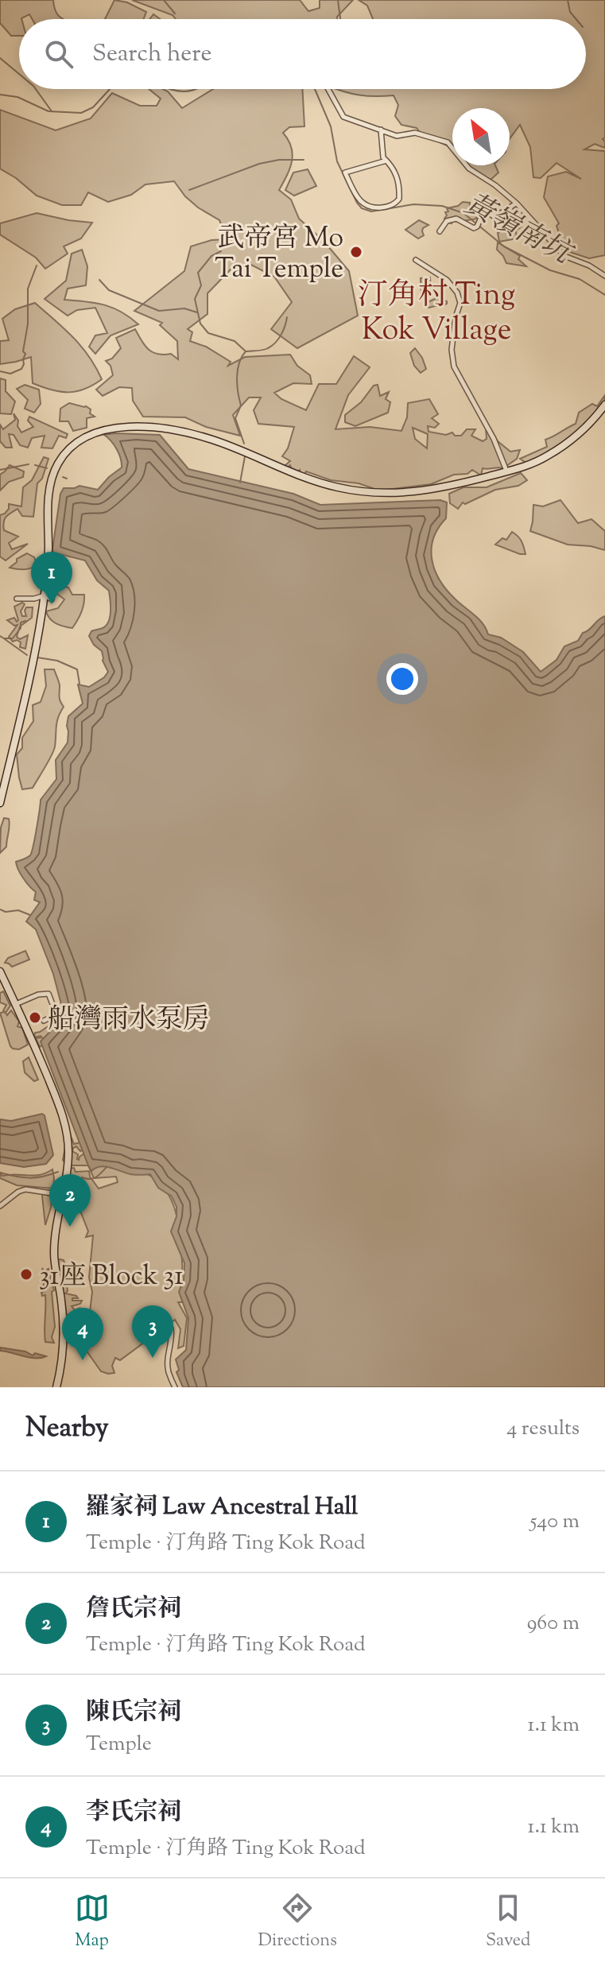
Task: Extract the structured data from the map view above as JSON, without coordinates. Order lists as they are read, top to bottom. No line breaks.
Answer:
{"districts":["汀角村 Ting Kok Village"],"water":["黃嶺南坑"],"places":["武帝宮 Mo Tai Temple","船灣雨水泵房","31座 Block 31"],"north":"top left","page":{"search":"Search here","pins":["1","2","3","4"],"heading":["Nearby","4 results"],"list":[{"mark":"1","name":"羅家祠 Law Ancestral Hall","note":"Temple · 汀角路 Ting Kok Road","value":"540 m"},{"mark":"2","name":"詹氏宗祠","note":"Temple · 汀角路 Ting Kok Road","value":"960 m"},{"mark":"3","name":"陳氏宗祠","note":"Temple","value":"1.1 km"},{"mark":"4","name":"李氏宗祠","note":"Temple · 汀角路 Ting Kok Road","value":"1.1 km"}],"nav":["Map","Directions","Saved"]}}
